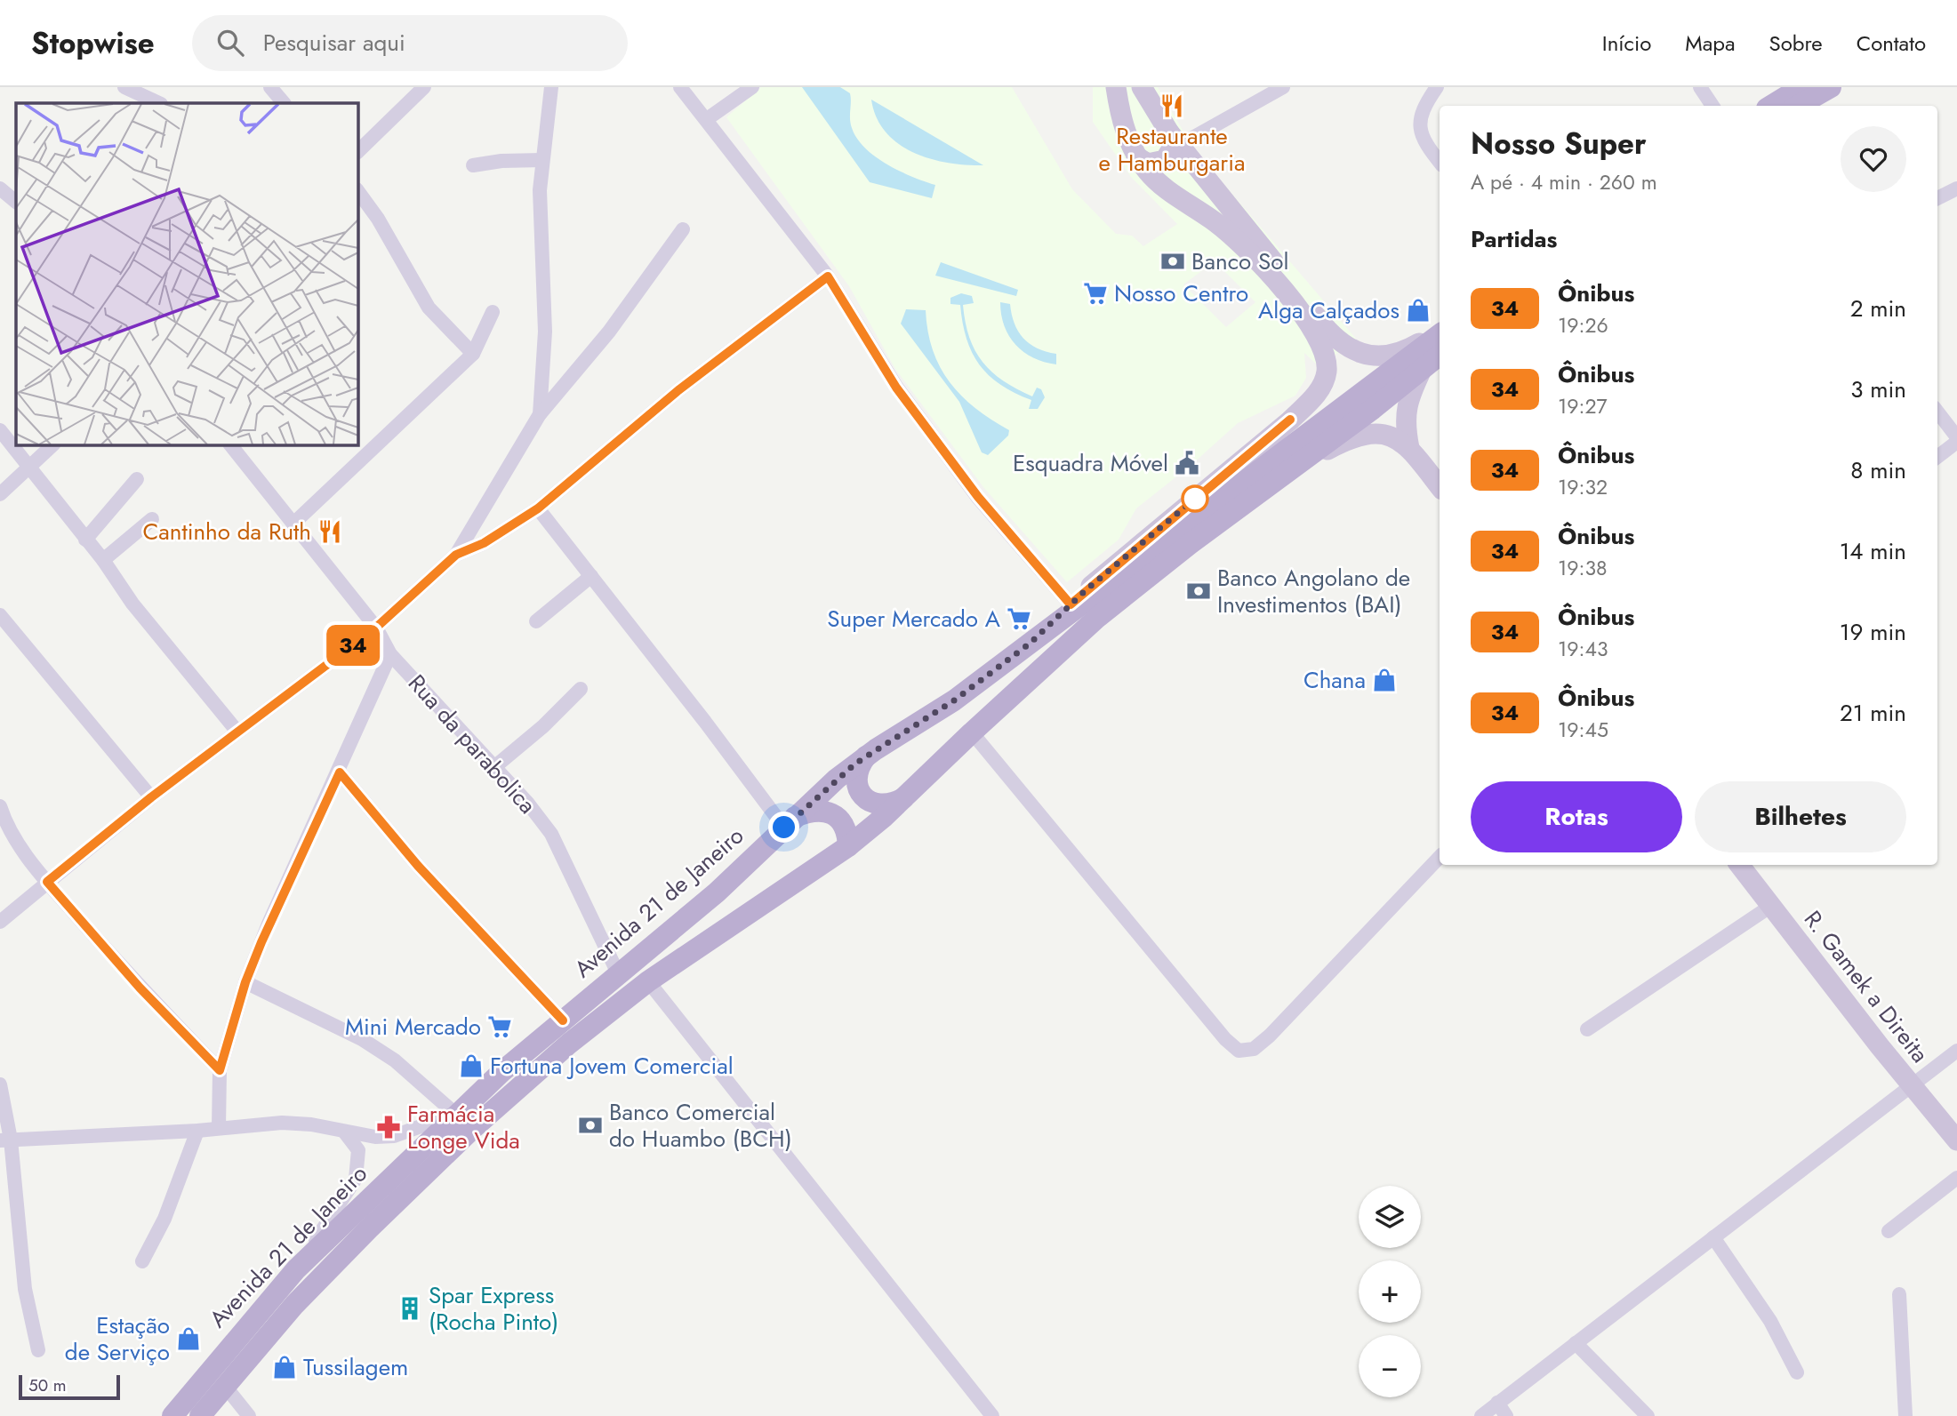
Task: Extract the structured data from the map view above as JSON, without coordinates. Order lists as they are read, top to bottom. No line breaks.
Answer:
{"streets":{"main road":["Avenida 21 de Janeiro","R. Gamek a Direita"],"street":["Rua da parabolica"]},"crossings":[["Rua da parabolica","Avenida 21 de Janeiro"]],"places":{"restaurant":["Restaurante e Hamburgaria","Cantinho da Ruth"],"bank":["Banco Sol","Banco Angolano de Investimentos (BAI)","Banco Comercial do Huambo (BCH)"],"supermarket":["Nosso Centro","Super Mercado A","Mini Mercado"],"shop":["Alga Calçados","Chana","Fortuna Jovem Comercial","Estação de Serviço","Tussilagem"],"public building":["Esquadra Móvel"],"pharmacy":["Farmácia Longe Vida"],"building":["Spar Express (Rocha Pinto)"]},"lines":["bus line 34"],"scale_bar":"50 m","page":{"header":"Stopwise","search":"Pesquisar aqui","nav":["Início","Mapa","Sobre","Contato"],"on_map":"34","heading":[["Nosso Super","A pé · 4 min · 260 m"],"Partidas"],"list":[{"mark":"34","name":"Ônibus","note":"19:26","value":"2 min"},{"mark":"34","name":"Ônibus","note":"19:27","value":"3 min"},{"mark":"34","name":"Ônibus","note":"19:32","value":"8 min"},{"mark":"34","name":"Ônibus","note":"19:38","value":"14 min"},{"mark":"34","name":"Ônibus","note":"19:43","value":"19 min"},{"mark":"34","name":"Ônibus","note":"19:45","value":"21 min"}],"buttons":["Rotas","Bilhetes"],"map_buttons":["+","−"],"scale":"50 m"}}
